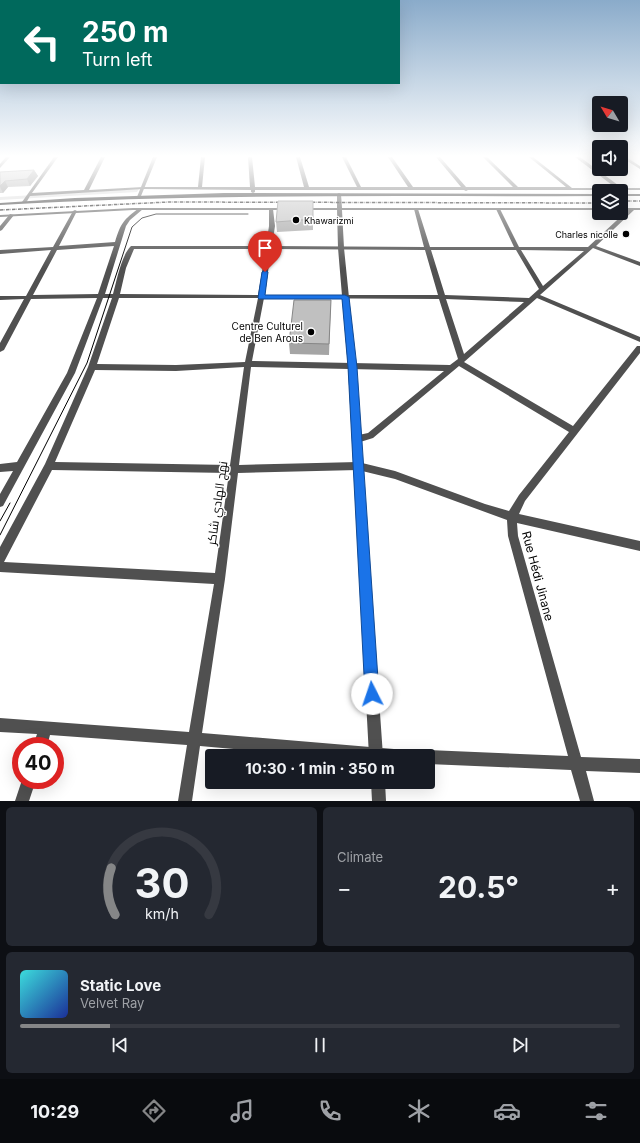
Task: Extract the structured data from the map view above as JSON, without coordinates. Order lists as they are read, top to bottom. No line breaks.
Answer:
{"streets":{"street":["نهج الهادي شاكر","Rue Hédi Jinane"]},"places":["Khawarizmi","Charles nicolle","Centre Culturel de Ben Arous"],"north":"top left","page":{"turn":["250 m","Turn left"],"limit":"40","trip":"10:30 · 1 min · 350 m","tile":"Climate","heat":["−","20.5°","+"],"song":["Static Love","Velvet Ray"],"tabs":"10:29","gauge":["30","km/h"]}}
